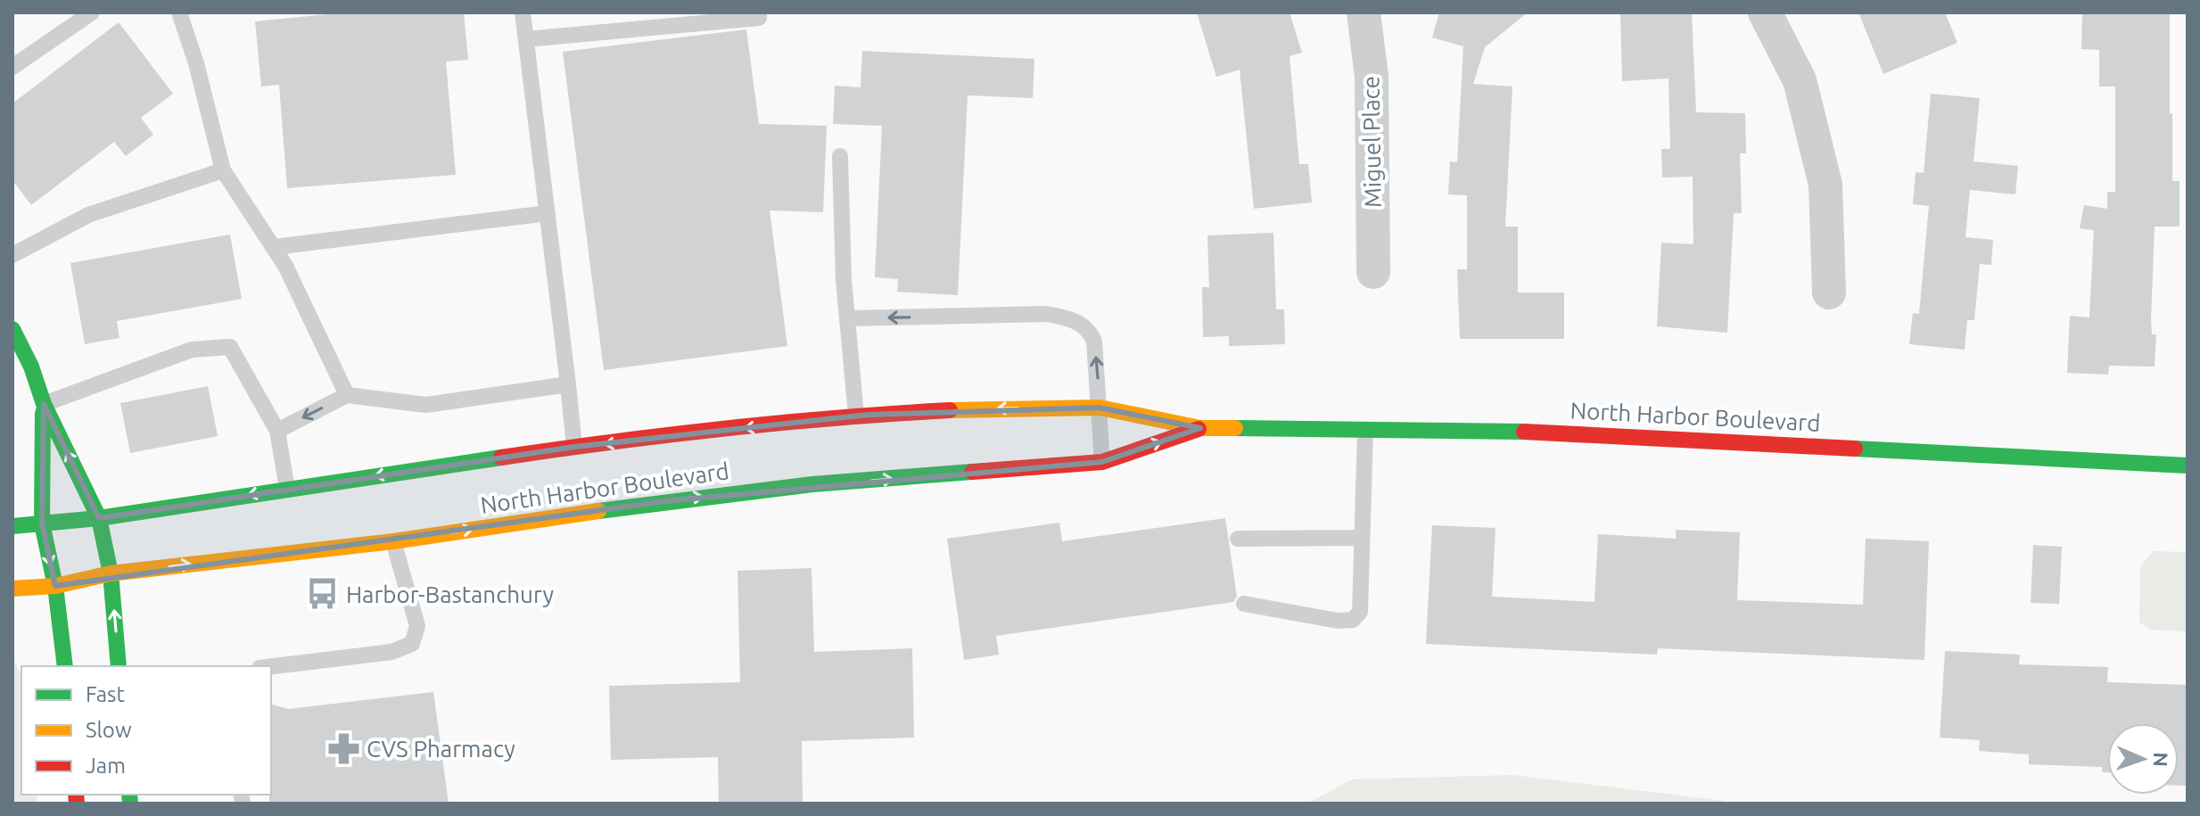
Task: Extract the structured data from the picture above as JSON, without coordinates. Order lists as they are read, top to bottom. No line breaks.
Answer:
{"streets":{"main road":["North Harbor Boulevard"],"street":["Miguel Place"]},"places":{"bus stop":["Harbor-Bastanchury"],"pharmacy":["CVS Pharmacy"]},"legend":["Fast","Slow","Jam"],"north":"right"}
